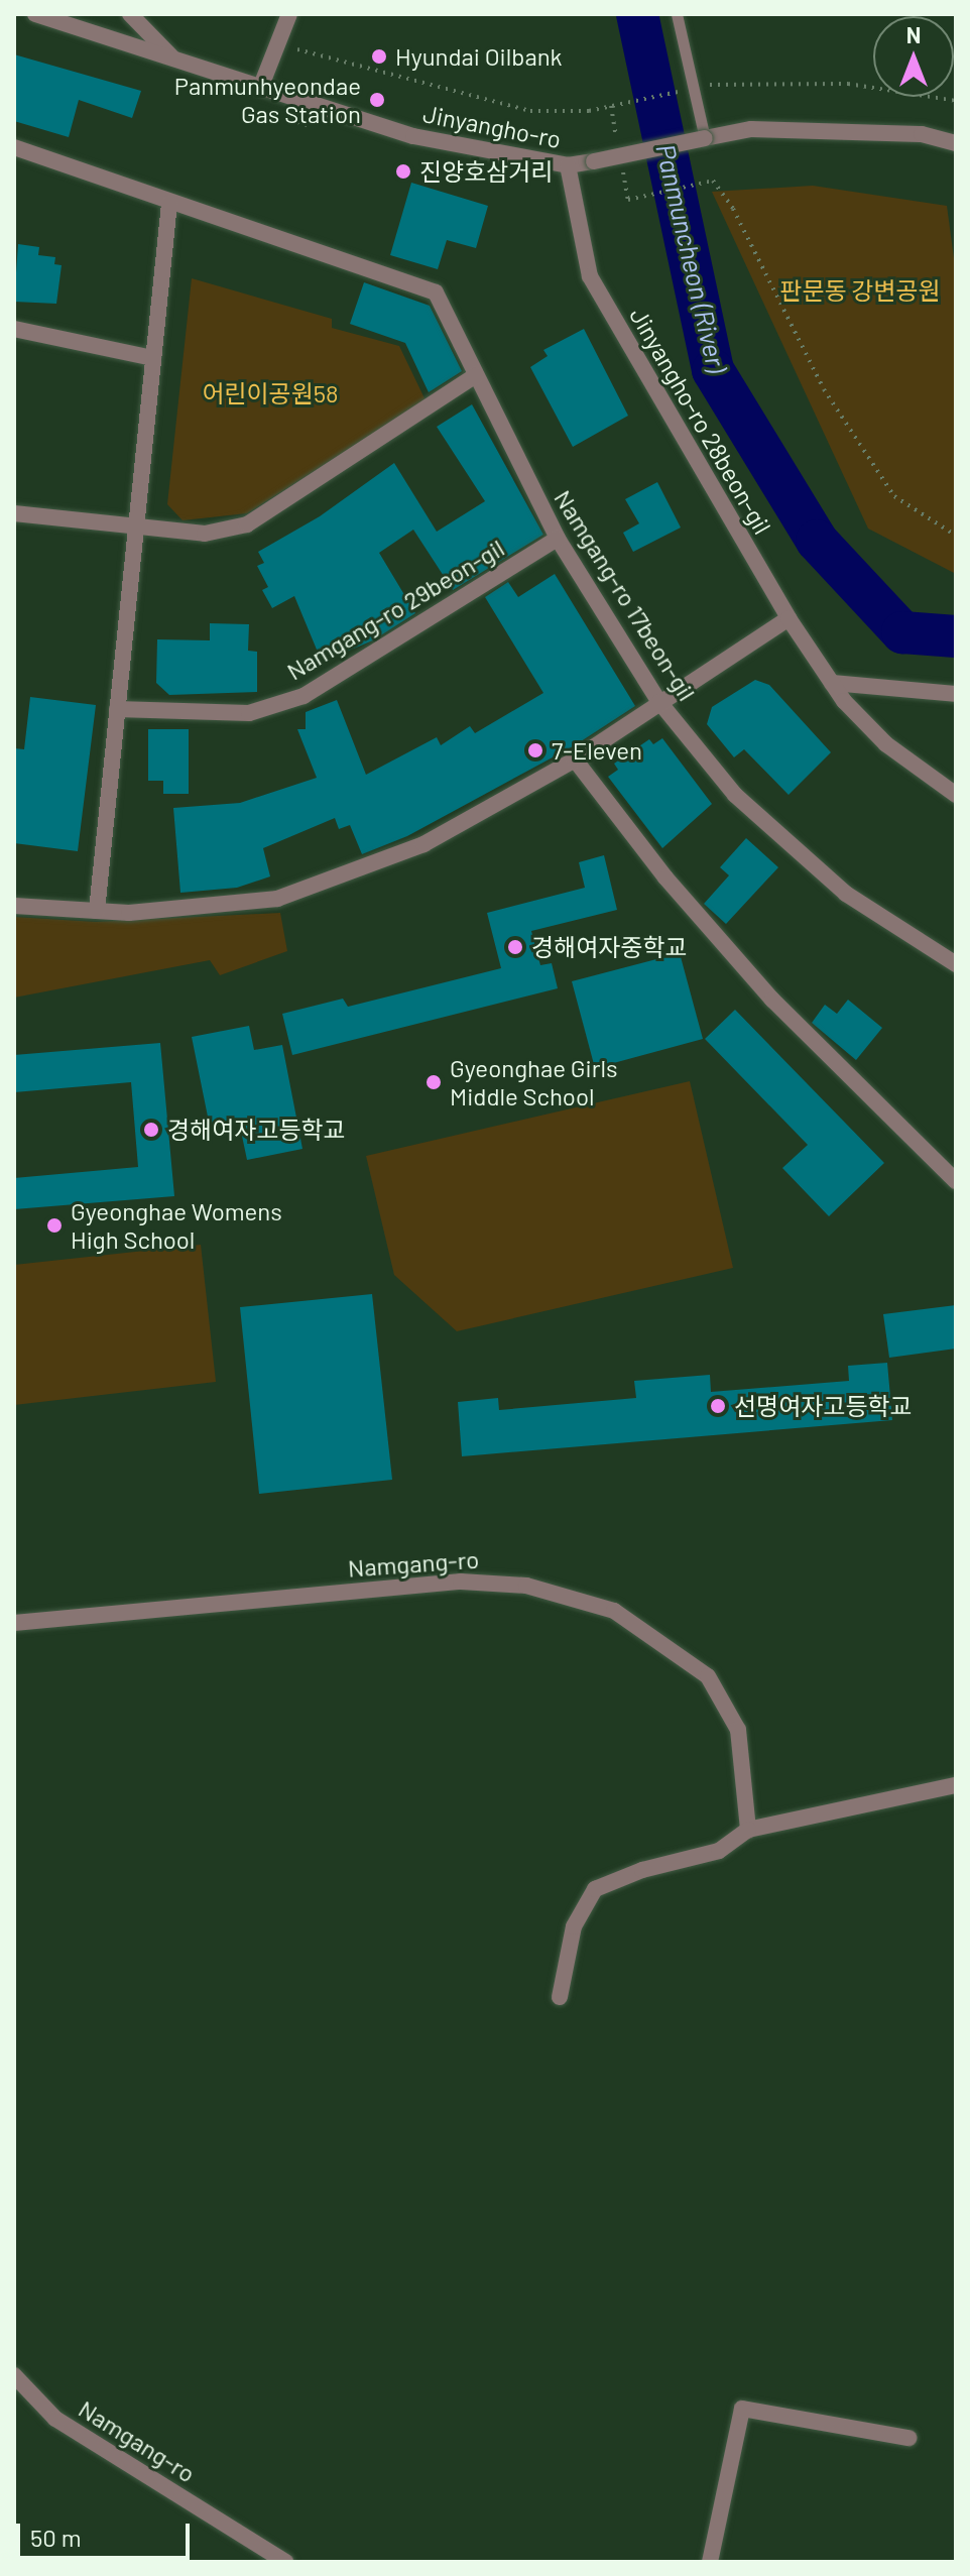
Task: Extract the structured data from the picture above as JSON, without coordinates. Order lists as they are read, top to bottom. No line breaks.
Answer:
{"streets":{"street":["Jinyangho-ro","Jinyangho-ro 28beon-gil","Namgang-ro 17beon-gil","Namgang-ro 29beon-gil","Namgang-ro"]},"crossings":[["Jinyangho-ro","Jinyangho-ro 28beon-gil"],["Namgang-ro 17beon-gil","Namgang-ro 29beon-gil"]],"water":["Panmuncheon (River)"],"parks":["판문동 강변공원","어린이공원58"],"places":["Hyundai Oilbank","Panmunhyeondae Gas Station","진양호삼거리","7-Eleven","경해여자중학교","Gyeonghae Girls Middle School","경해여자고등학교","Gyeonghae Womens High School","선명여자고등학교"],"scale_bar":"50 m","north":"top"}
